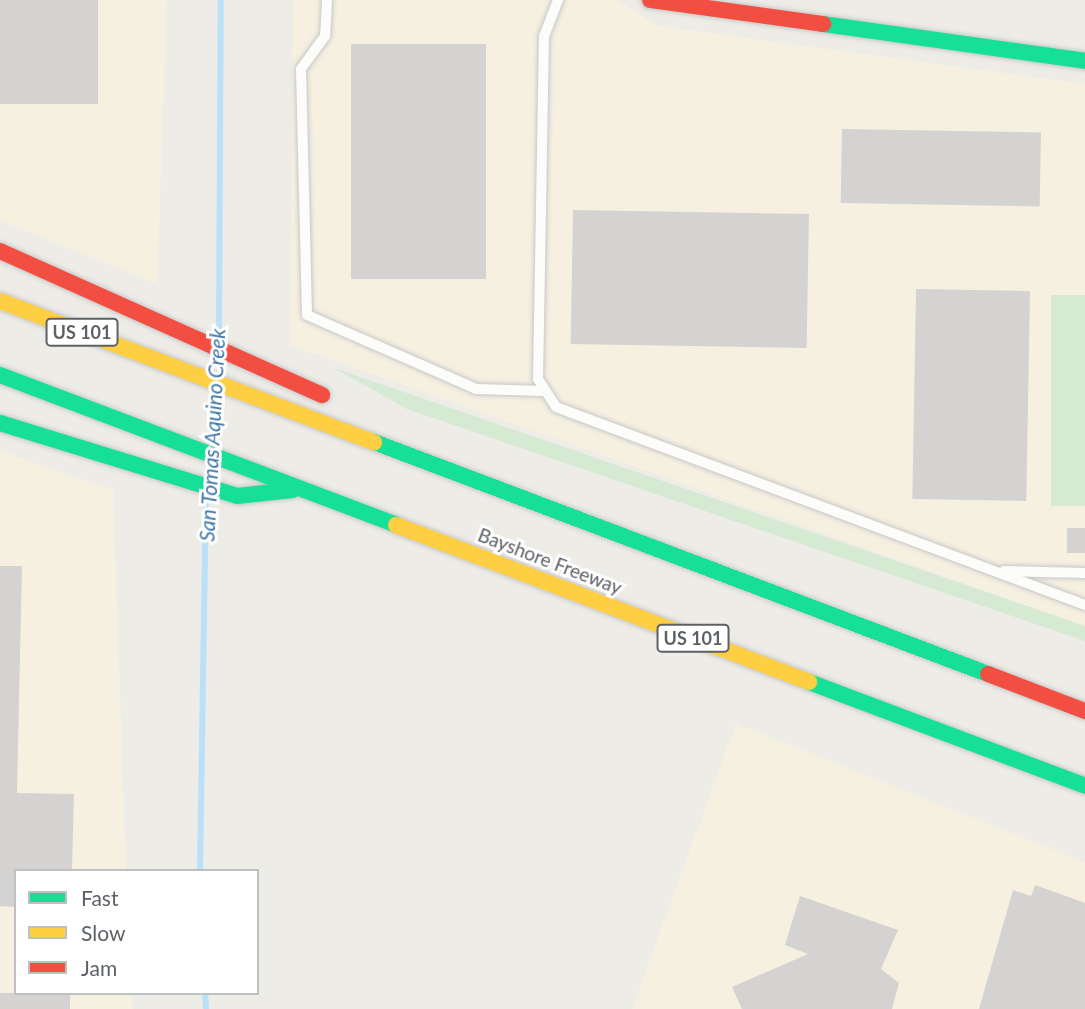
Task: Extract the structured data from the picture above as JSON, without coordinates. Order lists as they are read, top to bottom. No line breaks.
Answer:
{"streets":{"main road":["US 101","Bayshore Freeway"]},"water":["San Tomas Aquino Creek"],"legend":["Fast","Slow","Jam"]}
